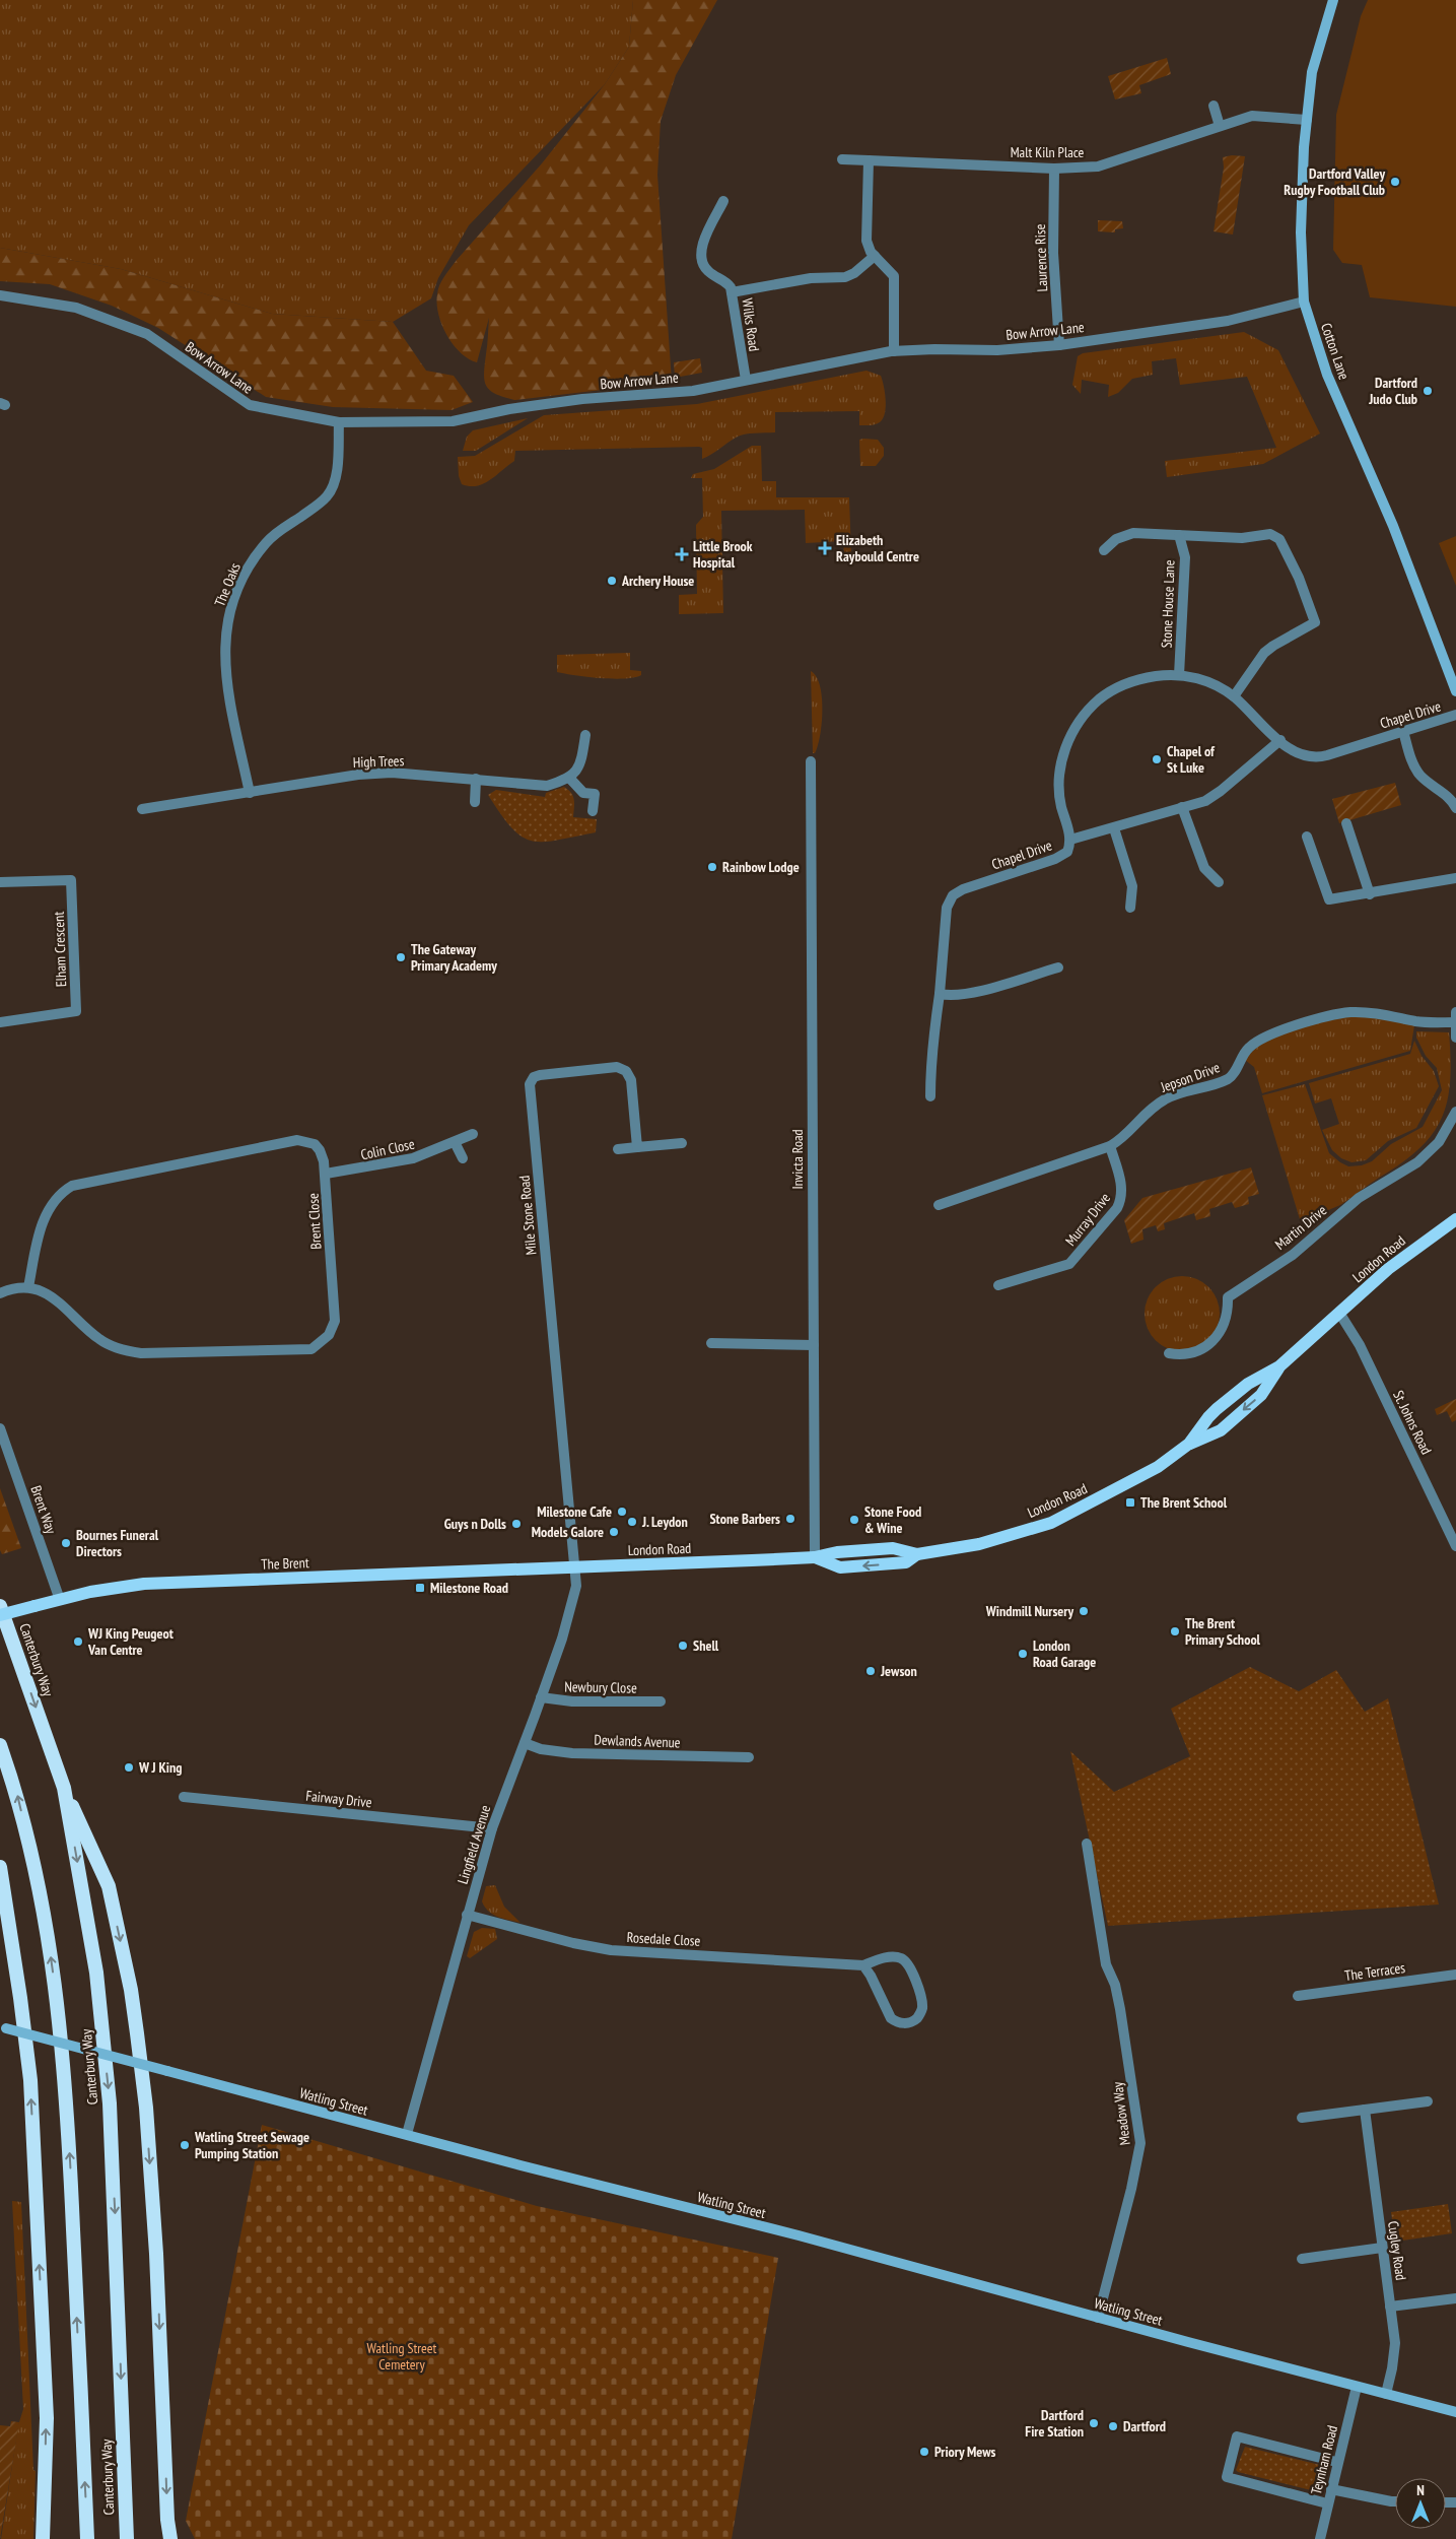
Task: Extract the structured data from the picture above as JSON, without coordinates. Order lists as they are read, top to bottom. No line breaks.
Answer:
{"streets":{"highway":["Canterbury Way"],"main road":["Cotton Lane","London Road","The Brent","Watling Street"],"street":["Malt Kiln Place","Laurence Rise","Wilks Road","Bow Arrow Lane","The Oaks","Stone House Lane","Chapel Drive","High Trees","Elham Crescent","Jepson Drive","Colin Close","Invicta Road","Mile Stone Road","Murray Drive","Brent Close","Martin Drive","St. Johns Road","Brent Way","Newbury Close","Dewlands Avenue","Fairway Drive","Lingfield Avenue","Rosedale Close","The Terraces","Meadow Way","Cugley Road","Teynham Road"]},"crossings":[["Malt Kiln Place","Laurence Rise"],["Malt Kiln Place","Cotton Lane"],["Laurence Rise","Bow Arrow Lane"],["Wilks Road","Bow Arrow Lane"],["Bow Arrow Lane","Cotton Lane"],["Bow Arrow Lane","The Oaks"],["The Oaks","High Trees"],["Stone House Lane","Chapel Drive"],["Jepson Drive","Murray Drive"],["Colin Close","Brent Close"],["Invicta Road","London Road"],["Mile Stone Road","London Road"],["Mile Stone Road","The Brent"],["Mile Stone Road","Lingfield Avenue"],["London Road","St. Johns Road"],["London Road","The Brent"],["London Road","Lingfield Avenue"],["Brent Way","The Brent"],["The Brent","Lingfield Avenue"],["Newbury Close","Lingfield Avenue"],["Dewlands Avenue","Lingfield Avenue"],["Fairway Drive","Lingfield Avenue"],["Lingfield Avenue","Rosedale Close"],["Lingfield Avenue","Watling Street"],["Watling Street","Meadow Way"],["Watling Street","Cugley Road"],["Watling Street","Teynham Road"]],"parks":["Watling Street Cemetery"],"places":{"other":["Dartford Valley Rugby Football Club","Dartford Judo Club","Archery House","Chapel of St Luke","Rainbow Lodge","The Gateway Primary Academy","Milestone Cafe","Stone Barbers","Stone Food & Wine","J. Leydon","Guys n Dolls","Models Galore","Bournes Funeral Directors","Windmill Nursery","The Brent Primary School","WJ King Peugeot Van Centre","Shell","London Road Garage","Jewson","W J King","Watling Street Sewage Pumping Station","Dartford Fire Station","Dartford","Priory Mews"],"health":["Elizabeth Raybould Centre","Little Brook Hospital"],"transit":["The Brent School","Milestone Road"]},"north":"top"}
